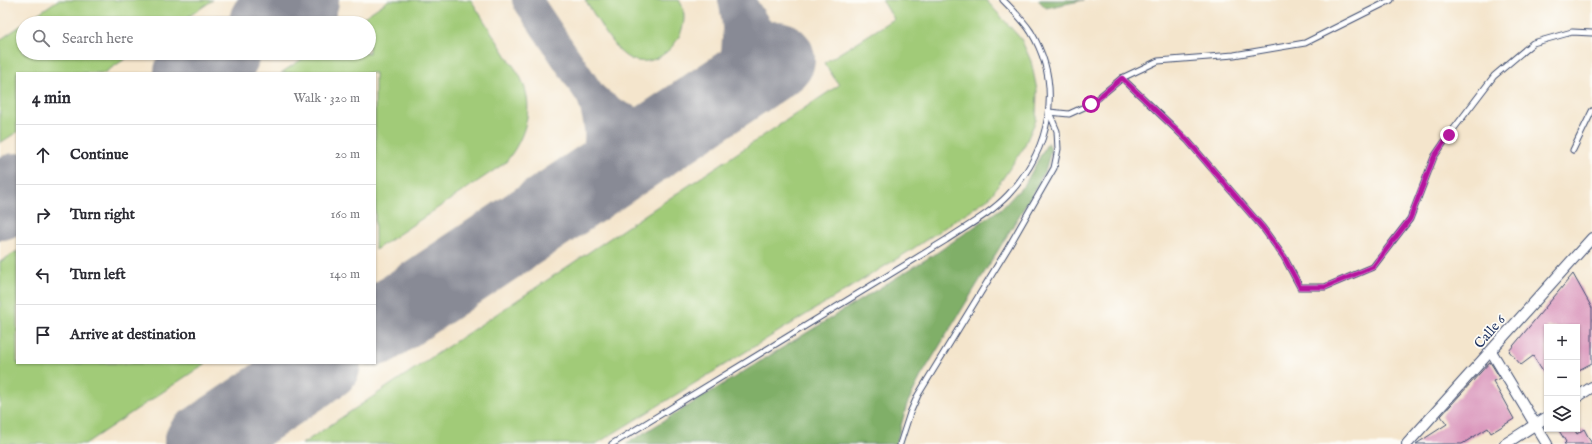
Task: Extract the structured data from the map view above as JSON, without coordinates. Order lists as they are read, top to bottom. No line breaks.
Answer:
{"streets":{"street":["Calle 6"]},"page":{"search":"Search here","heading":["4 min","Walk · 320 m"],"list":[["Continue","20 m"],["Turn right","160 m"],["Turn left","140 m"],"Arrive at destination"],"map_buttons":["+","−"]}}
